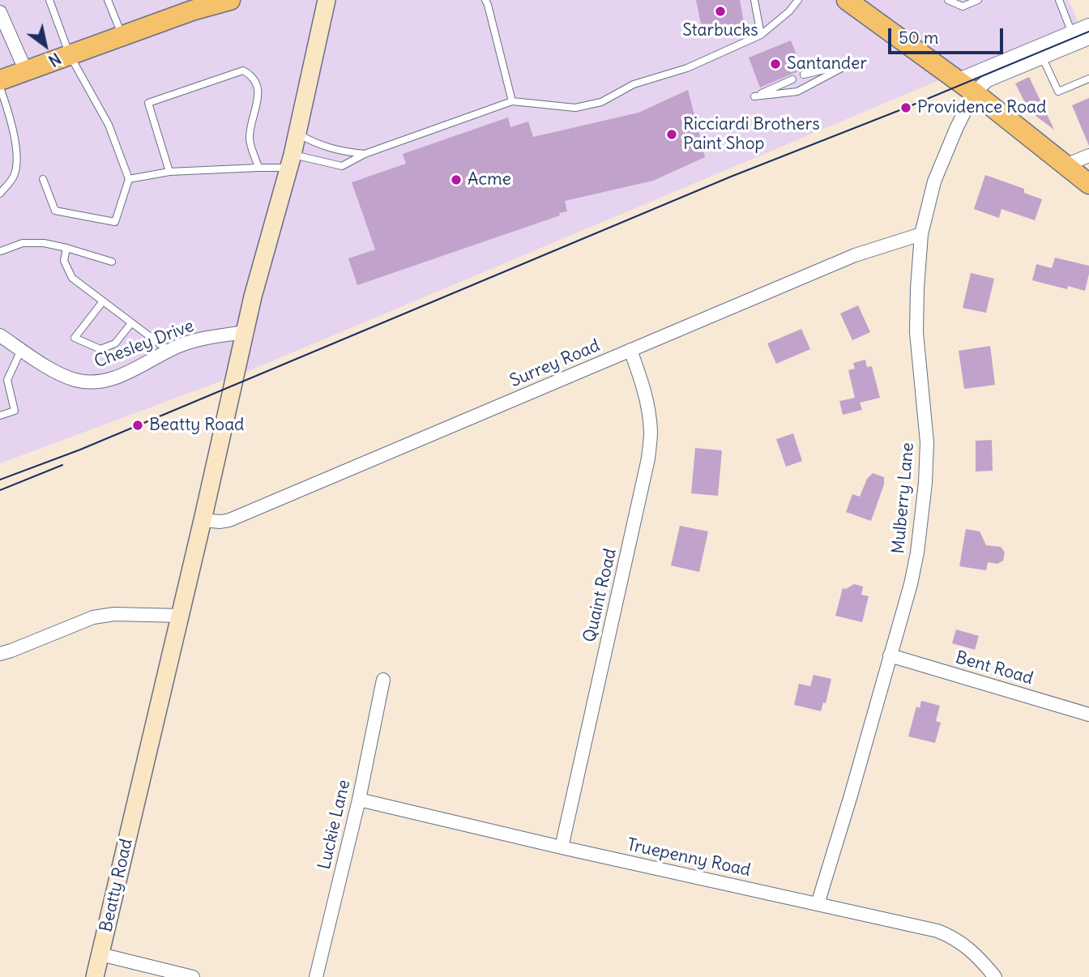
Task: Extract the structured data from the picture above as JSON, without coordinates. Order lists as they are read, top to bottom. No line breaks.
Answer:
{"streets":{"street":["Chesley Drive","Surrey Road","Mulberry Lane","Quaint Road","Bent Road","Luckie Lane","Truepenny Road","Beatty Road"]},"crossings":[["Chesley Drive","Beatty Road"],["Surrey Road","Mulberry Lane"],["Surrey Road","Quaint Road"],["Surrey Road","Beatty Road"],["Mulberry Lane","Bent Road"],["Mulberry Lane","Truepenny Road"],["Quaint Road","Truepenny Road"],["Luckie Lane","Truepenny Road"]],"places":["Starbucks","Santander","Providence Road","Ricciardi Brothers Paint Shop","Acme","Beatty Road"],"scale_bar":"50 m","north":"bottom right"}
